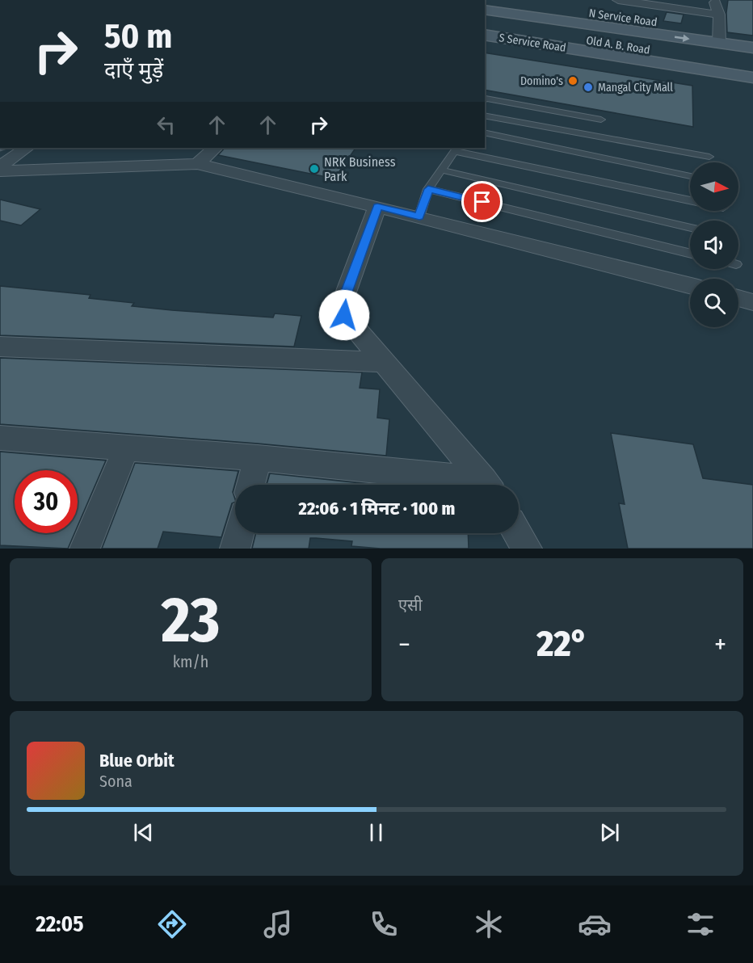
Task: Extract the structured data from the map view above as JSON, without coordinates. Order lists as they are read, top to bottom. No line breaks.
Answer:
{"streets":{"main road":["N Service Road","S Service Road","Old A. B. Road"]},"crossings":[["N Service Road","Old A. B. Road"]],"places":["Domino's","Mangal City Mall","NRK Business Park"],"north":"right","page":{"turn":["50 m","दाएँ मुड़ें"],"limit":"30","trip":"22:06 · 1 मिनट · 100 m","tile":[["23","km/h"],"एसी"],"heat":["−","22°","+"],"song":["Blue Orbit","Sona"],"tabs":"22:05"}}
